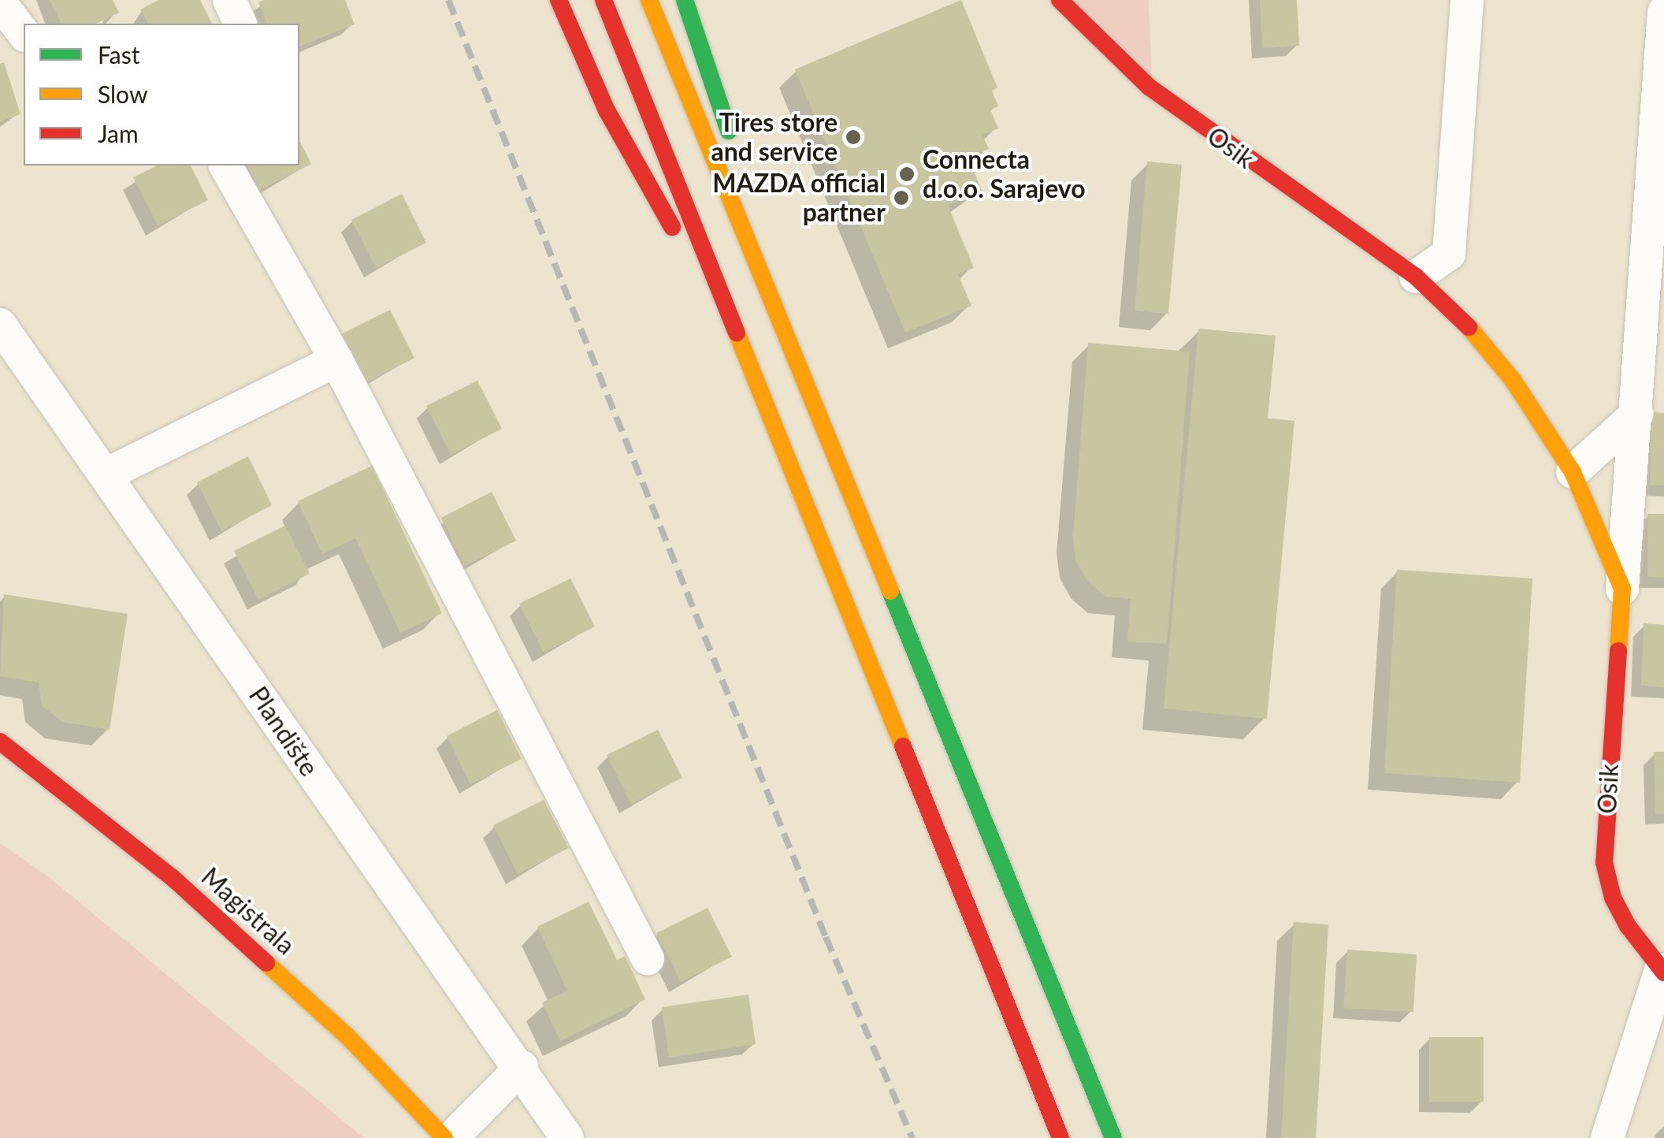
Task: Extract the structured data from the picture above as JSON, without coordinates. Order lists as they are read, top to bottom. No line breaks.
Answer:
{"streets":{"main road":["Osik","Magistrala"],"street":["Plandište"]},"places":["Tires store and service","Connecta d.o.o. Sarajevo","MAZDA official partner"],"legend":["Fast","Slow","Jam"]}
